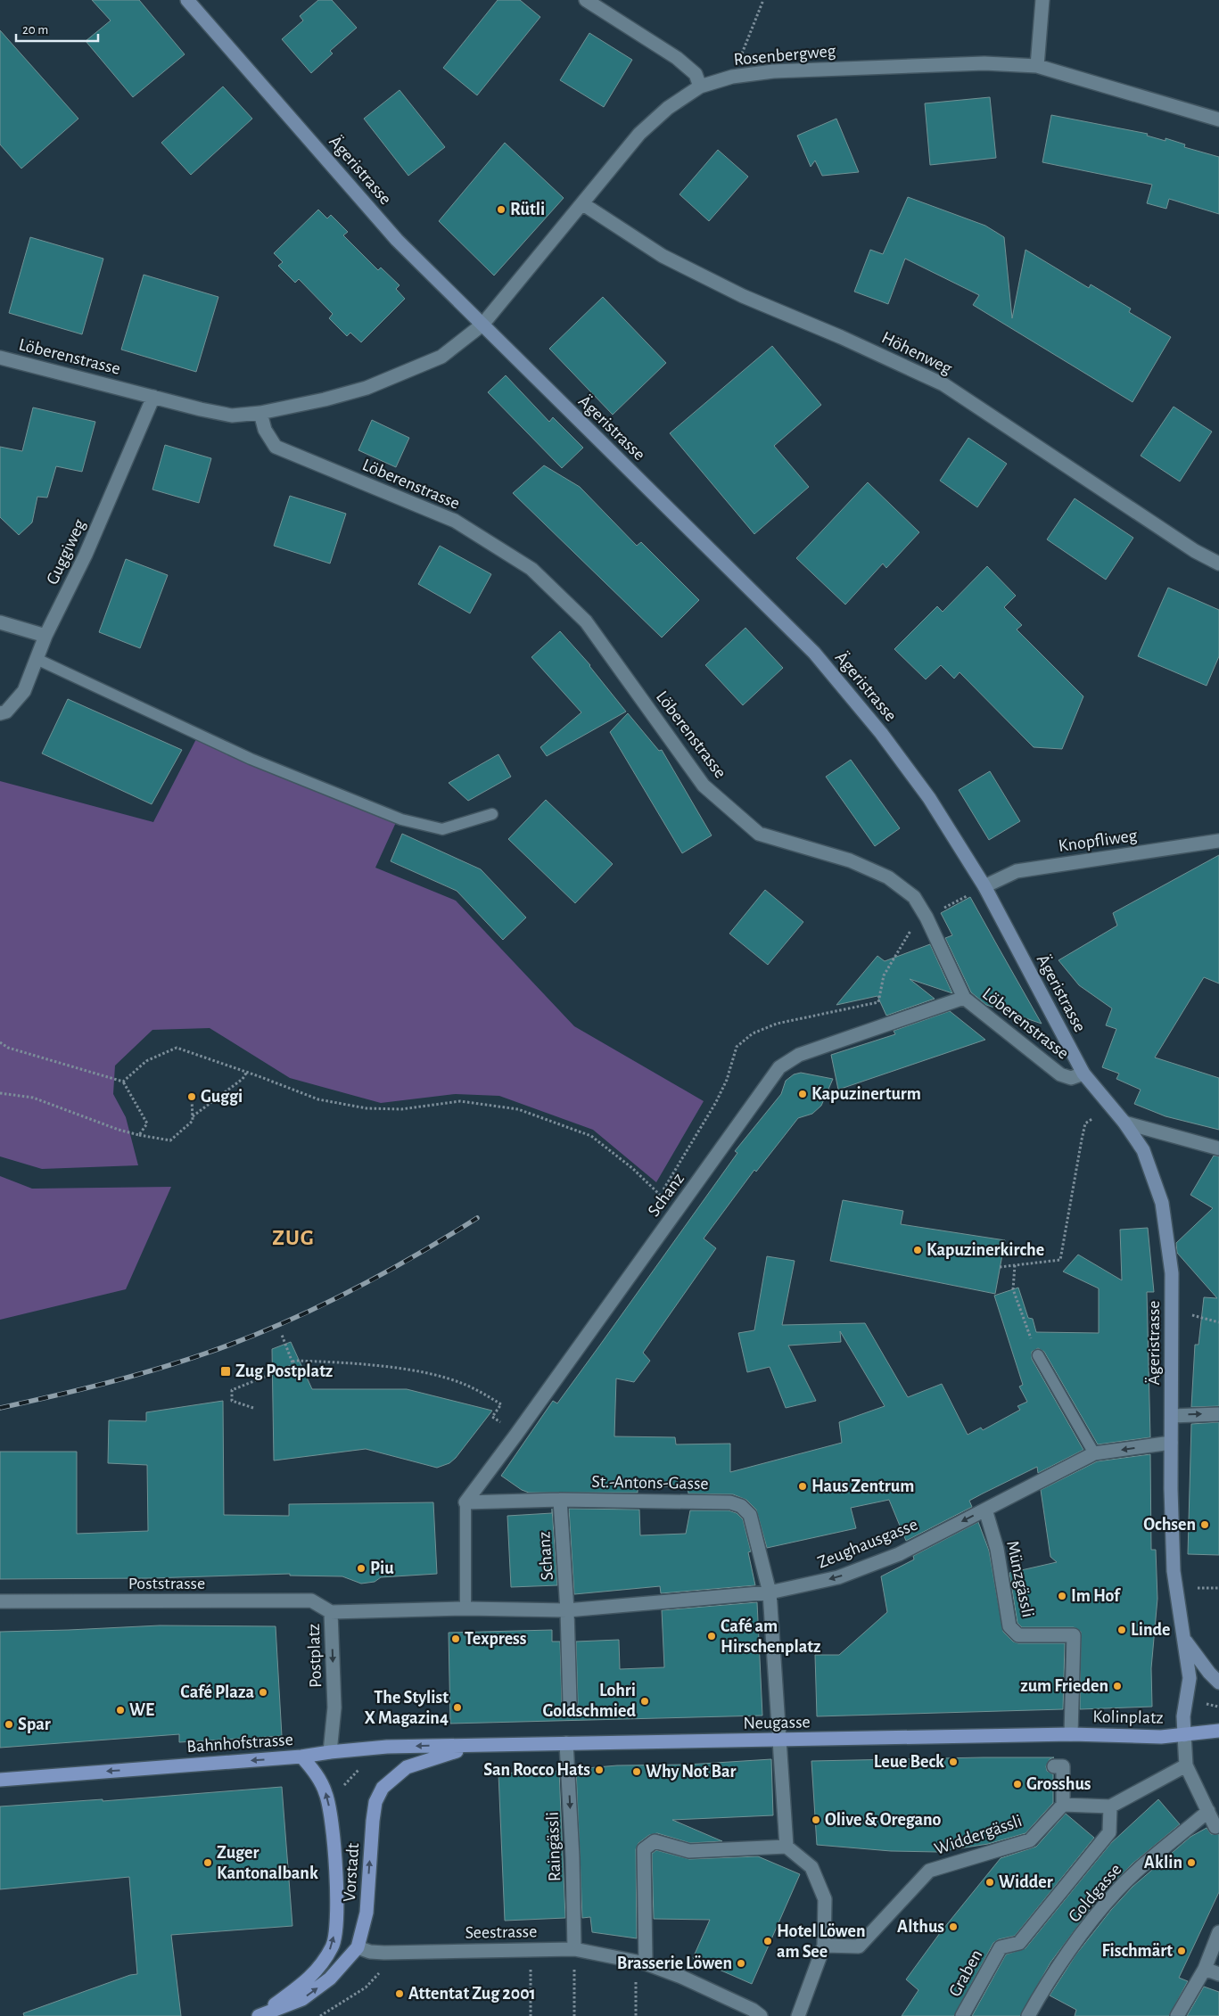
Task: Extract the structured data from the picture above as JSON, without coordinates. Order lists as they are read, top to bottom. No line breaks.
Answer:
{"streets":{"main road":["Ägeristrasse","Kolinplatz","Neugasse","Bahnhofstrasse","Vorstadt"],"street":["Rosenbergweg","Höhenweg","Löberenstrasse","Guggiweg","Knopfliweg","Schanz","St.-Antons-Gasse","Zeughausgasse","Münzgässli","Poststrasse","Postplatz","Widdergässli","Raingässli","Goldgasse","Seestrasse","Graben"]},"crossings":[["Rosenbergweg","Ägeristrasse"],["Rosenbergweg","Höhenweg"],["Rosenbergweg","Löberenstrasse"],["Ägeristrasse","Löberenstrasse"],["Ägeristrasse","Knopfliweg"],["Ägeristrasse","Zeughausgasse"],["Ägeristrasse","Kolinplatz"],["Löberenstrasse","Guggiweg"],["Löberenstrasse","Schanz"],["Schanz","St.-Antons-Gasse"],["Schanz","Zeughausgasse"],["St.-Antons-Gasse","Zeughausgasse"],["St.-Antons-Gasse","Neugasse"],["Zeughausgasse","Münzgässli"],["Zeughausgasse","Postplatz"],["Münzgässli","Kolinplatz"],["Münzgässli","Neugasse"],["Poststrasse","Postplatz"],["Postplatz","Bahnhofstrasse"],["Kolinplatz","Neugasse"],["Kolinplatz","Goldgasse"],["Neugasse","Bahnhofstrasse"],["Neugasse","Raingässli"],["Neugasse","Vorstadt"],["Bahnhofstrasse","Vorstadt"],["Raingässli","Seestrasse"],["Vorstadt","Seestrasse"]],"one_way":["Zeughausgasse","Postplatz","Bahnhofstrasse","Raingässli","Vorstadt"],"districts":["ZUG"],"places":{"other":["Rütli","Kapuzinerturm","Guggi","Kapuzinerkirche","Haus Zentrum","Ochsen","Piu","Im Hof","Linde","Café am Hirschenplatz","Texpress","zum Frieden","Café Plaza","Lohri Goldschmied","The Stylist X Magazin4","WE","Spar","Leue Beck","San Rocco Hats","Why Not Bar","Grosshus","Olive & Oregano","Zuger Kantonalbank","Aklin","Widder","Althus","Hotel Löwen am See","Fischmärt","Brasserie Löwen","Attentat Zug 2001"],"transit":["Zug Postplatz"]},"scale_bar":"20 m"}
